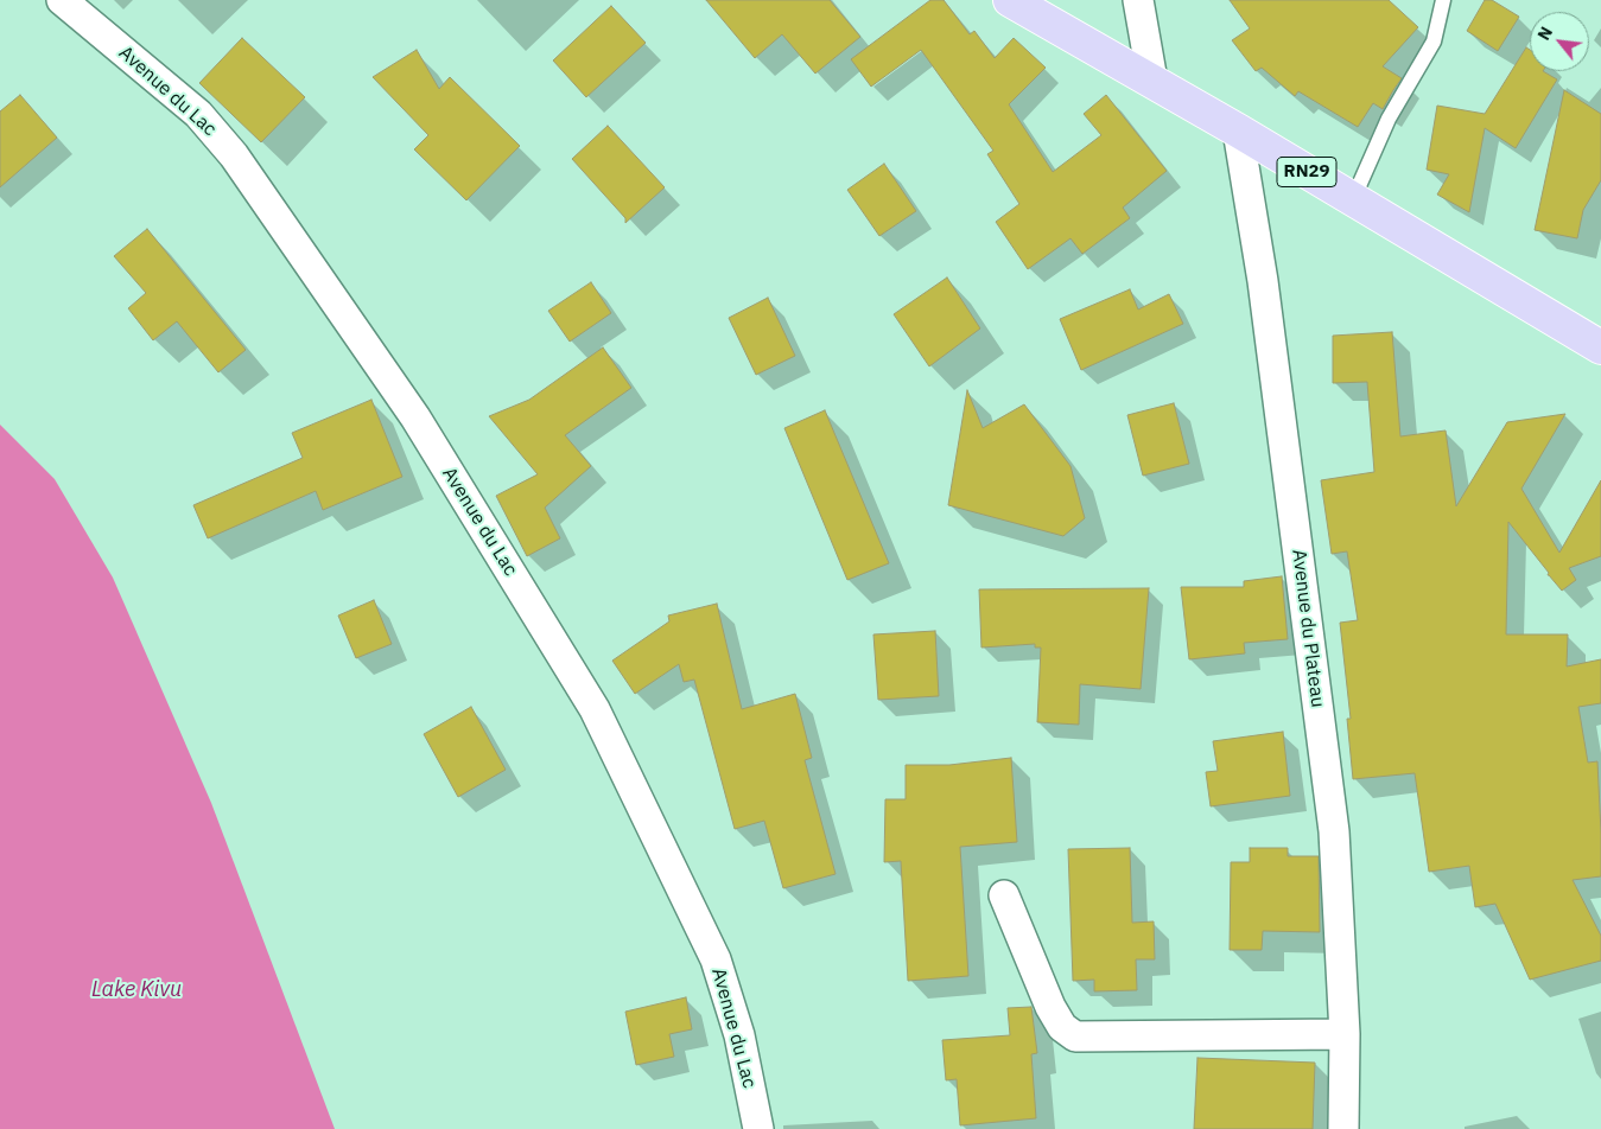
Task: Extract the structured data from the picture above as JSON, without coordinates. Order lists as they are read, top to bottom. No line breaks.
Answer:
{"streets":{"main road":["RN29"],"street":["Avenue du Lac","Avenue du Plateau"]},"crossings":[["RN29","Avenue du Plateau"]],"water":["Lake Kivu"],"north":"top left"}
